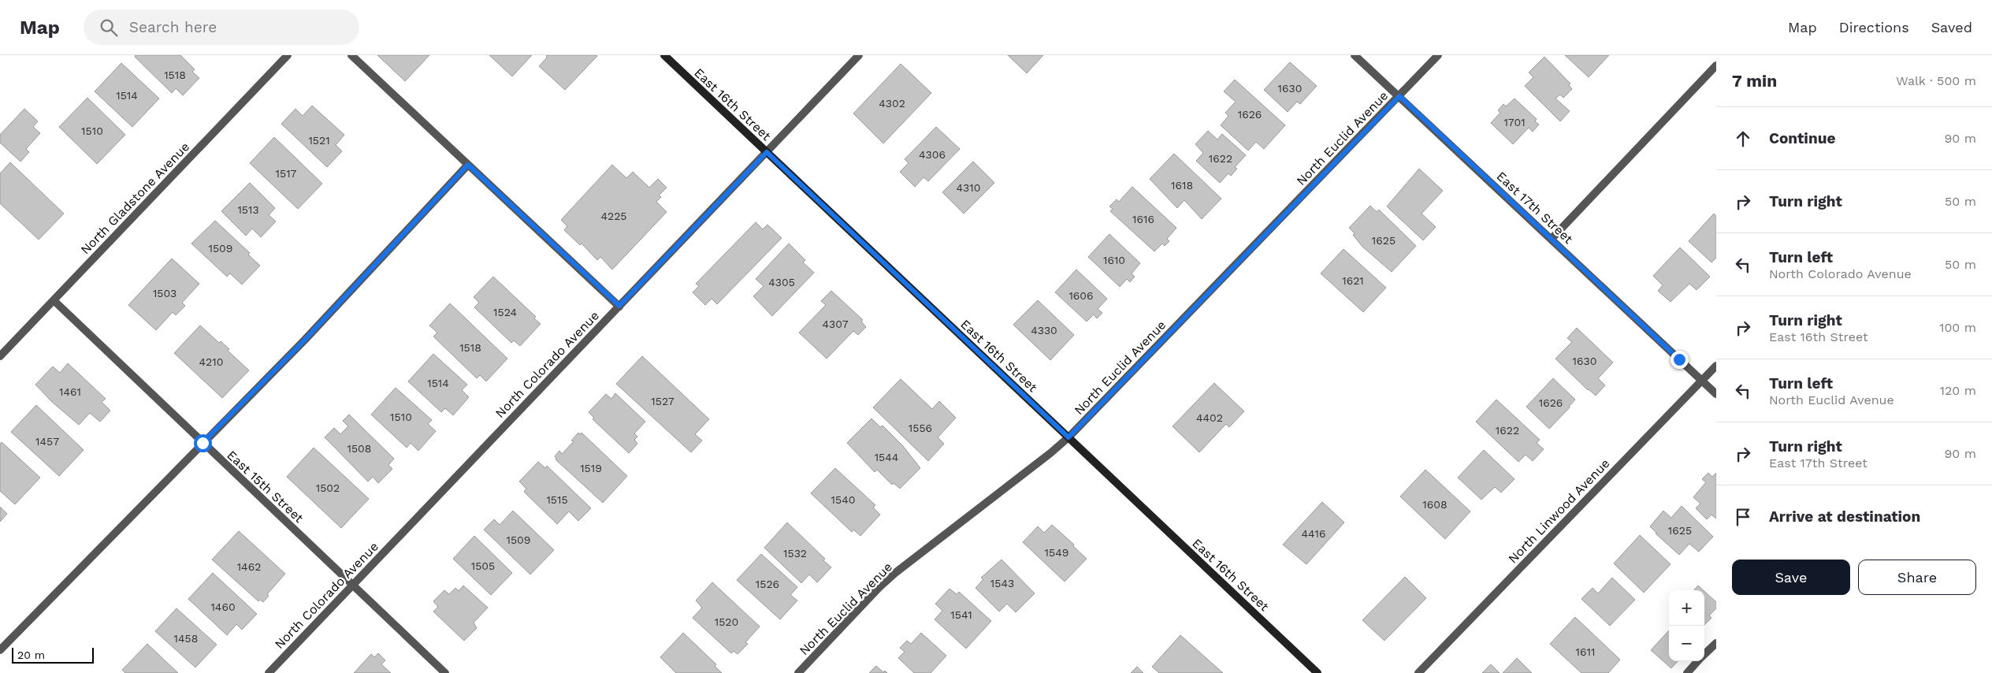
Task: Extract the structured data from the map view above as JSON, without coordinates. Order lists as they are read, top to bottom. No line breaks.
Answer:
{"streets":{"main road":["East 16th Street"],"street":["North Euclid Avenue","North Gladstone Avenue","East 17th Street","North Colorado Avenue","East 15th Street","North Linwood Avenue"]},"crossings":[["East 16th Street","North Euclid Avenue"],["East 16th Street","North Colorado Avenue"],["North Euclid Avenue","East 17th Street"],["North Gladstone Avenue","East 15th Street"],["East 17th Street","North Linwood Avenue"],["North Colorado Avenue","East 15th Street"]],"house_numbers":["1518","1630","1514","4302","1626","1701","1510","1521","4306","1622","1517","1618","4310","1513","4225","1616","1625","1509","1610","1621","4305","1503","1606","1524","4307","4330","1518","1630","4210","1514","1461","1527","1626","1510","4402","1556","1622","1457","1508","1544","1519","1502","1515","1540","1608","1625","4416","1509","1549","1532","1505","1462","1543","1526","1460","1541","1520","1458","1611"],"scale_bar":"20 m","page":{"header":"Map","search":"Search here","nav":["Map","Directions","Saved"],"heading":["7 min","Walk · 500 m"],"list":[["Continue","90 m"],["Turn right","50 m"],["Turn left","North Colorado Avenue","50 m"],["Turn right","East 16th Street","100 m"],["Turn left","North Euclid Avenue","120 m"],["Turn right","East 17th Street","90 m"],"Arrive at destination"],"buttons":["Save","Share"],"map_buttons":["+","−"],"scale":"20 m"}}
